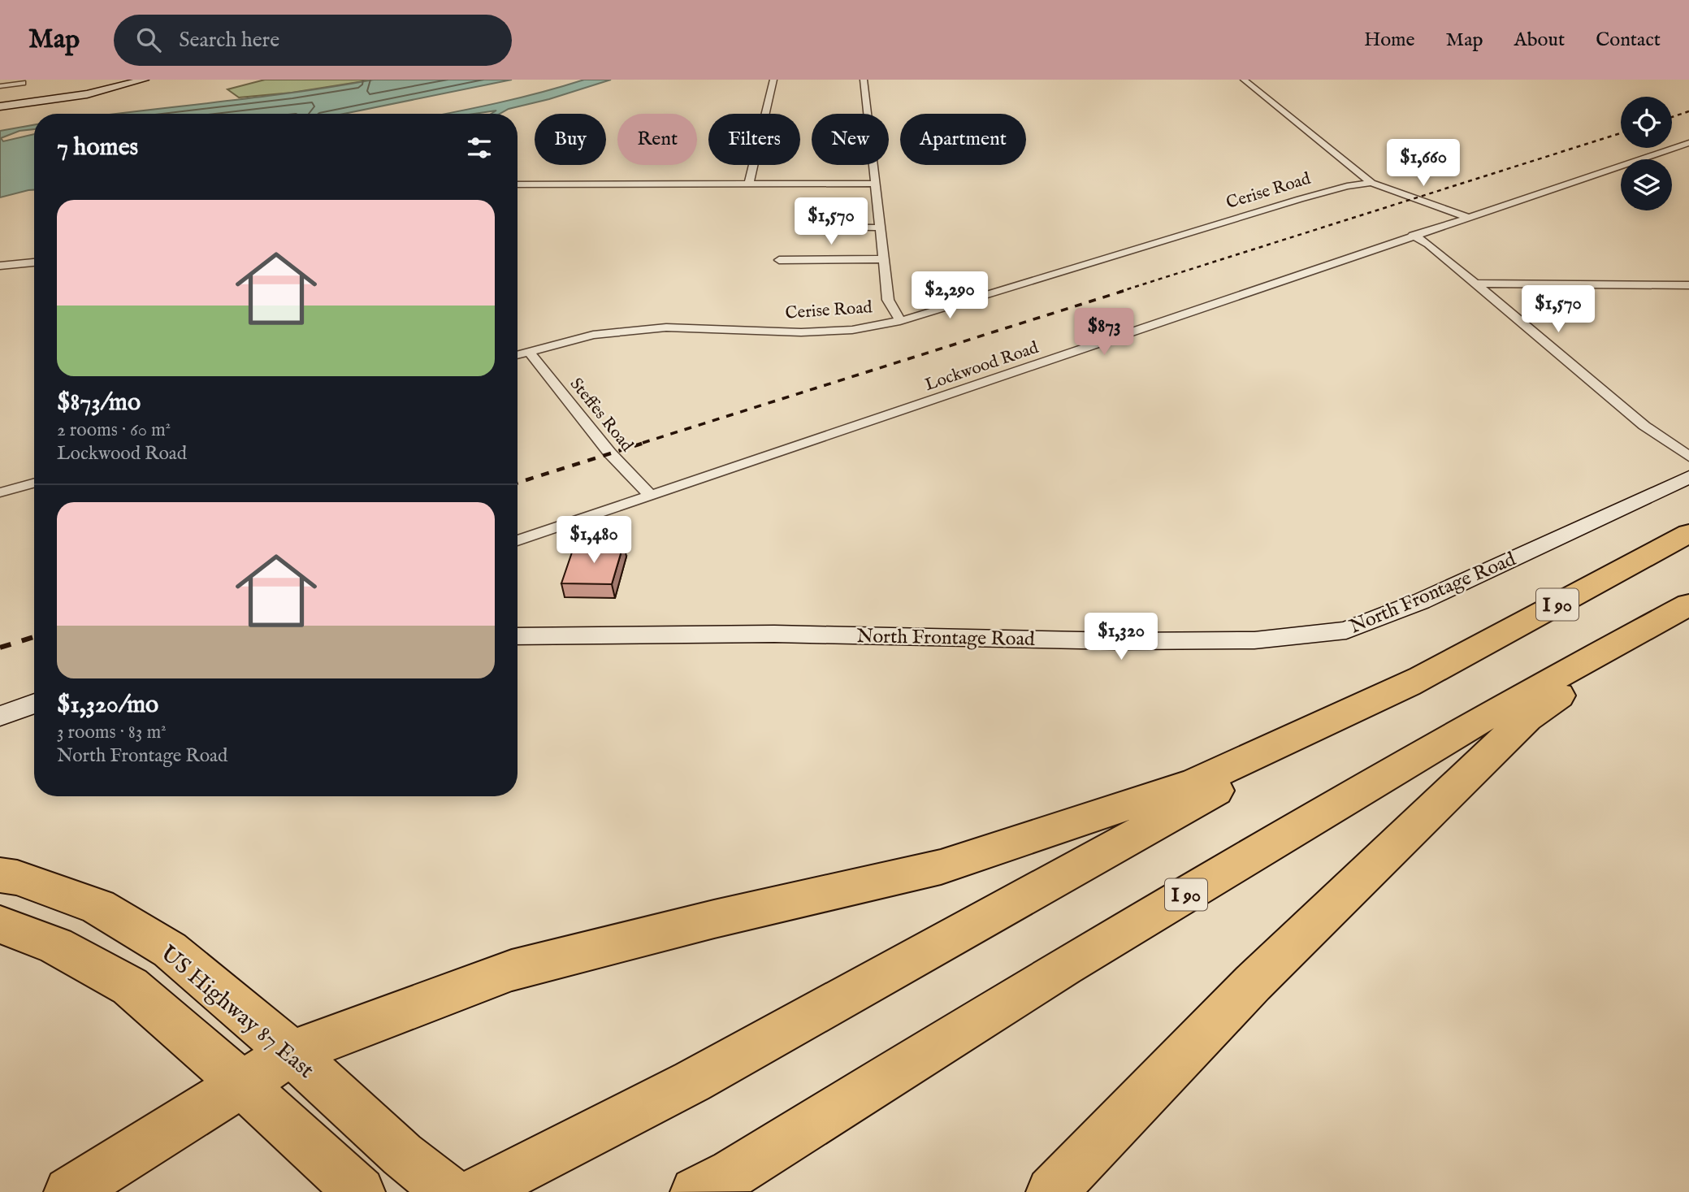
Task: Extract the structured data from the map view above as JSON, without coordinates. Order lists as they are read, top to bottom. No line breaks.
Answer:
{"streets":{"highway":["I 90","US Highway 87 East"],"street":["Cerise Road","Lockwood Road","Steffes Road","North Frontage Road"]},"crossings":[["Cerise Road","Steffes Road"],["Lockwood Road","Steffes Road"]],"page":{"header":"Map","search":"Search here","nav":["Home","Map","About","Contact"],"chip":["Buy","Rent","Filters","New","Apartment"],"heading":"7 homes","price":["$1,660","$1,570","$2,290","$1,570","$873","$1,480","$1,320"],"list":[{"name":"$873/mo","note":"2 rooms · 60 m² · Lockwood Road"},{"name":"$1,320/mo","note":"3 rooms · 83 m² · North Frontage Road"}]}}
